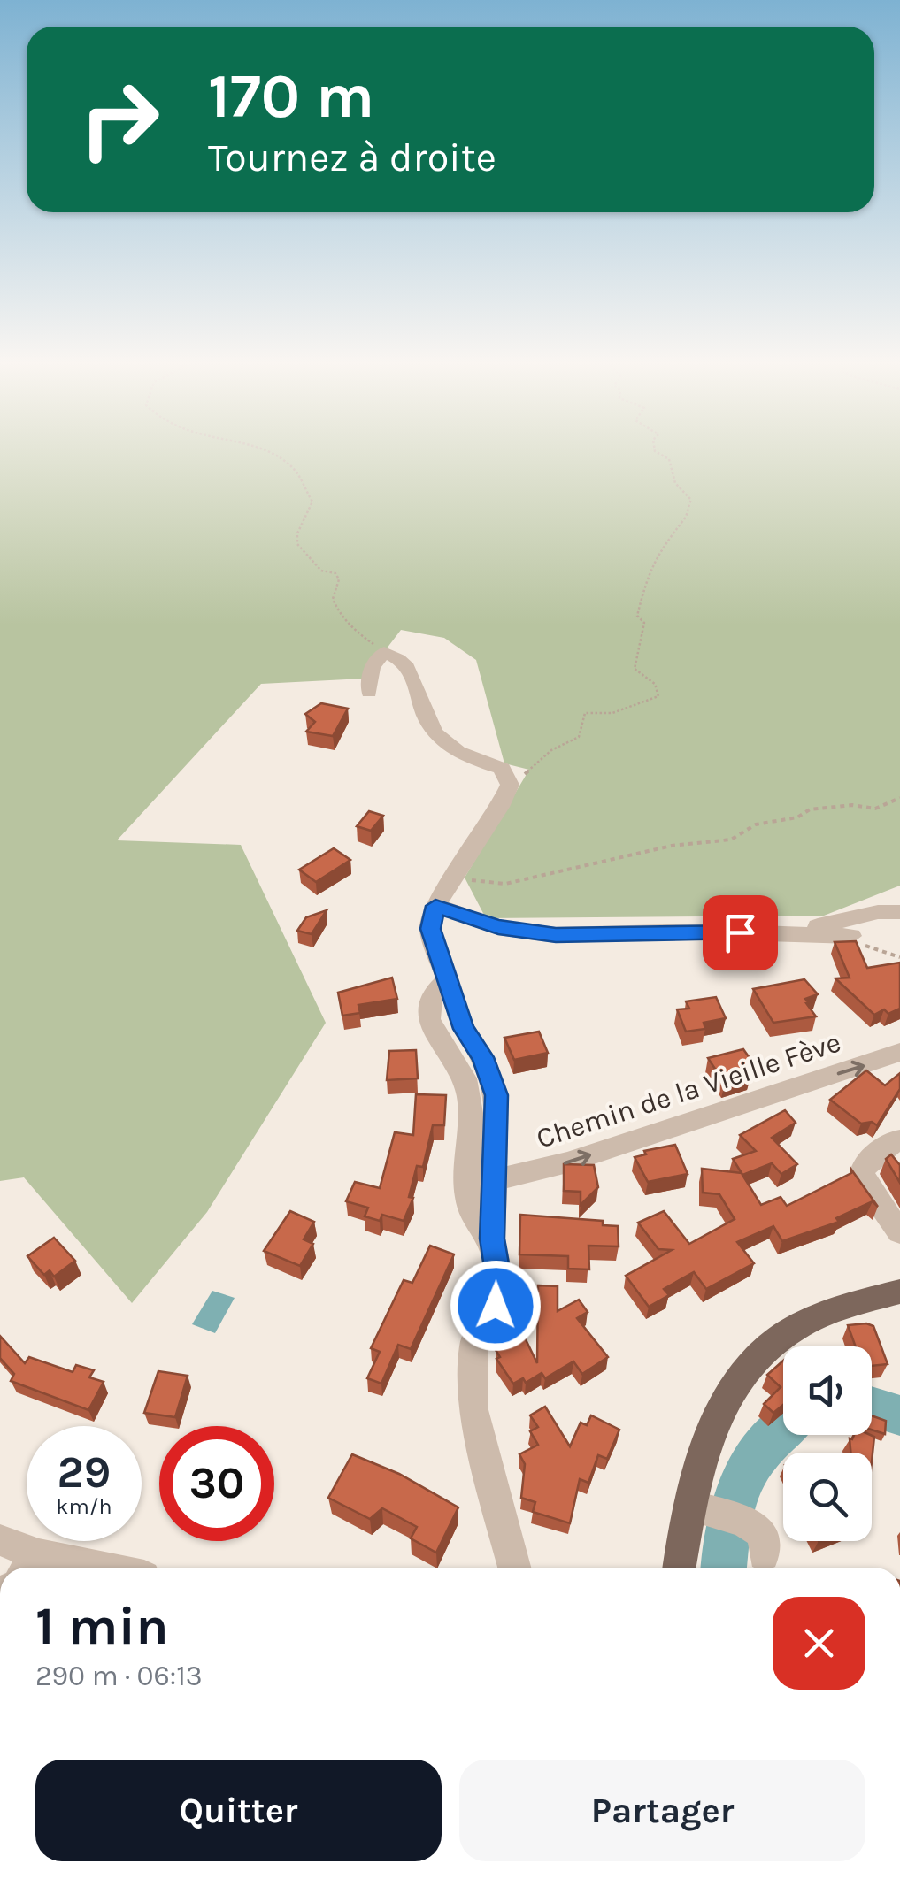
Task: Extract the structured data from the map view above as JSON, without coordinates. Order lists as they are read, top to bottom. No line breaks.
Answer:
{"streets":{"street":["Chemin de la Vieille Fève"]},"page":{"turn":["170 m","Tournez à droite"],"speed":"29 km/h","limit":"30","heading":["1 min","290 m · 06:13"],"buttons":["Quitter","Partager"]}}
